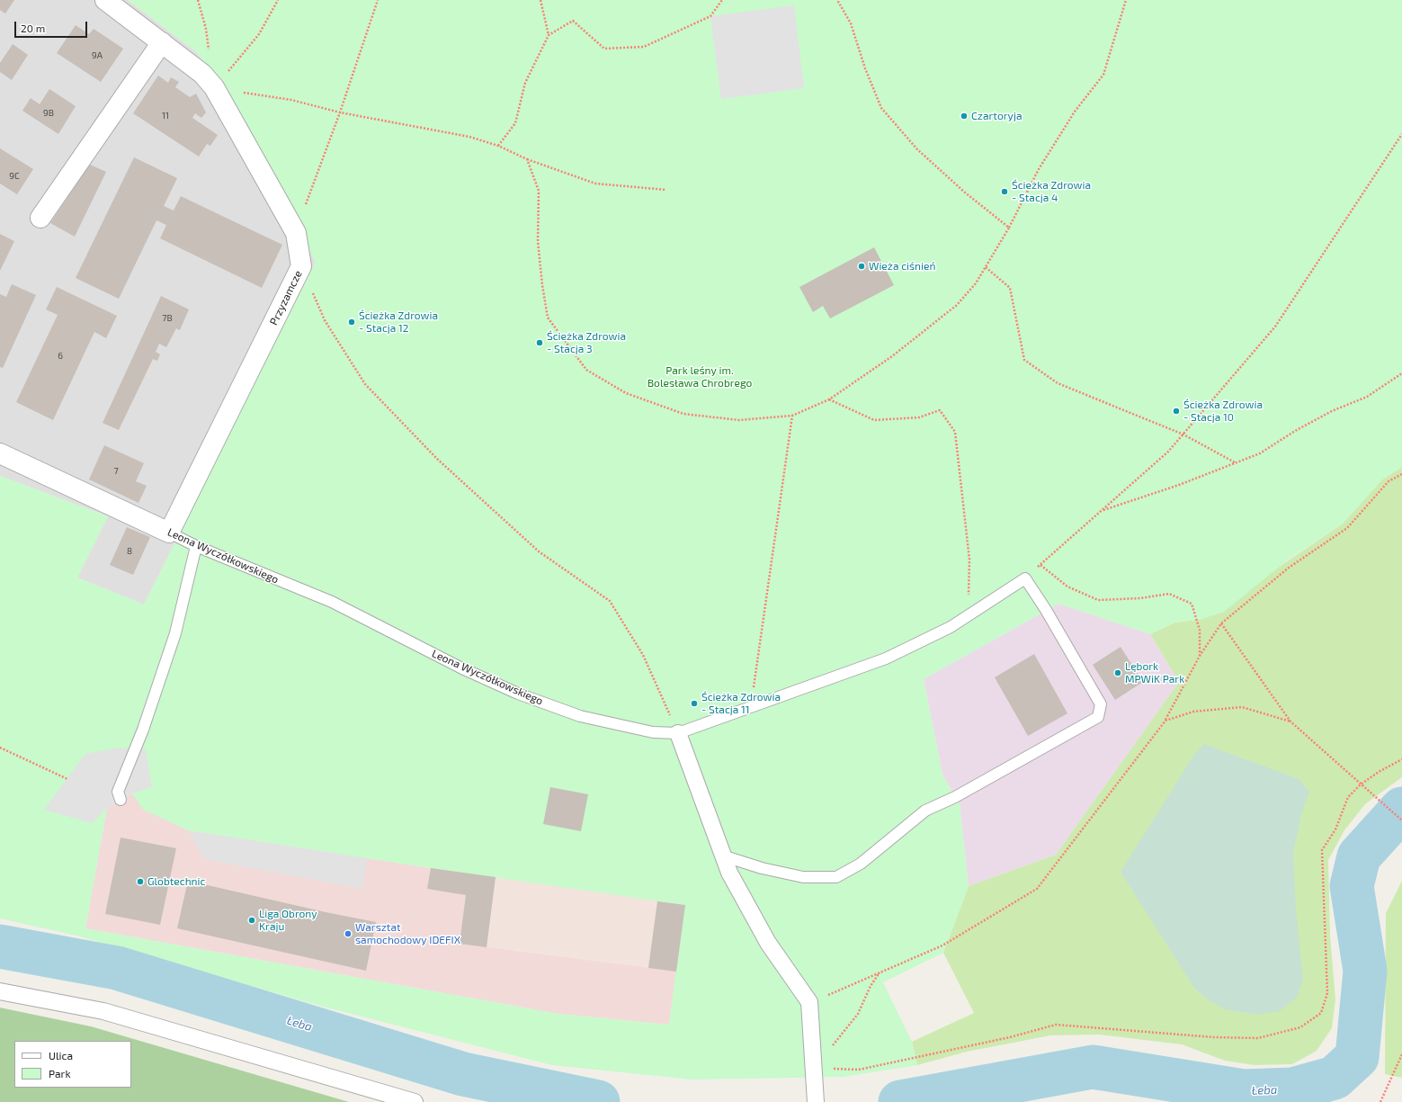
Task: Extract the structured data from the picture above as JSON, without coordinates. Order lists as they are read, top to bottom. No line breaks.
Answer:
{"streets":{"street":["Przyzamcze","Leona Wyczółkowskiego"]},"crossings":[["Przyzamcze","Leona Wyczółkowskiego"]],"water":["Łeba"],"parks":["Park leśny im. Bolesława Chrobrego"],"places":["Czartoryja","Ścieżka Zdrowia - Stacja 4","Wieża ciśnień","Ścieżka Zdrowia - Stacja 12","Ścieżka Zdrowia - Stacja 3","Ścieżka Zdrowia - Stacja 10","Lębork MPWiK Park","Ścieżka Zdrowia - Stacja 11","Globtechnic","Liga Obrony Kraju","Warsztat samochodowy IDEFIX"],"house_numbers":["9A","9B","11","9C","7B","6","7","8"],"legend":["Ulica","Park"],"scale_bar":"20 m"}
